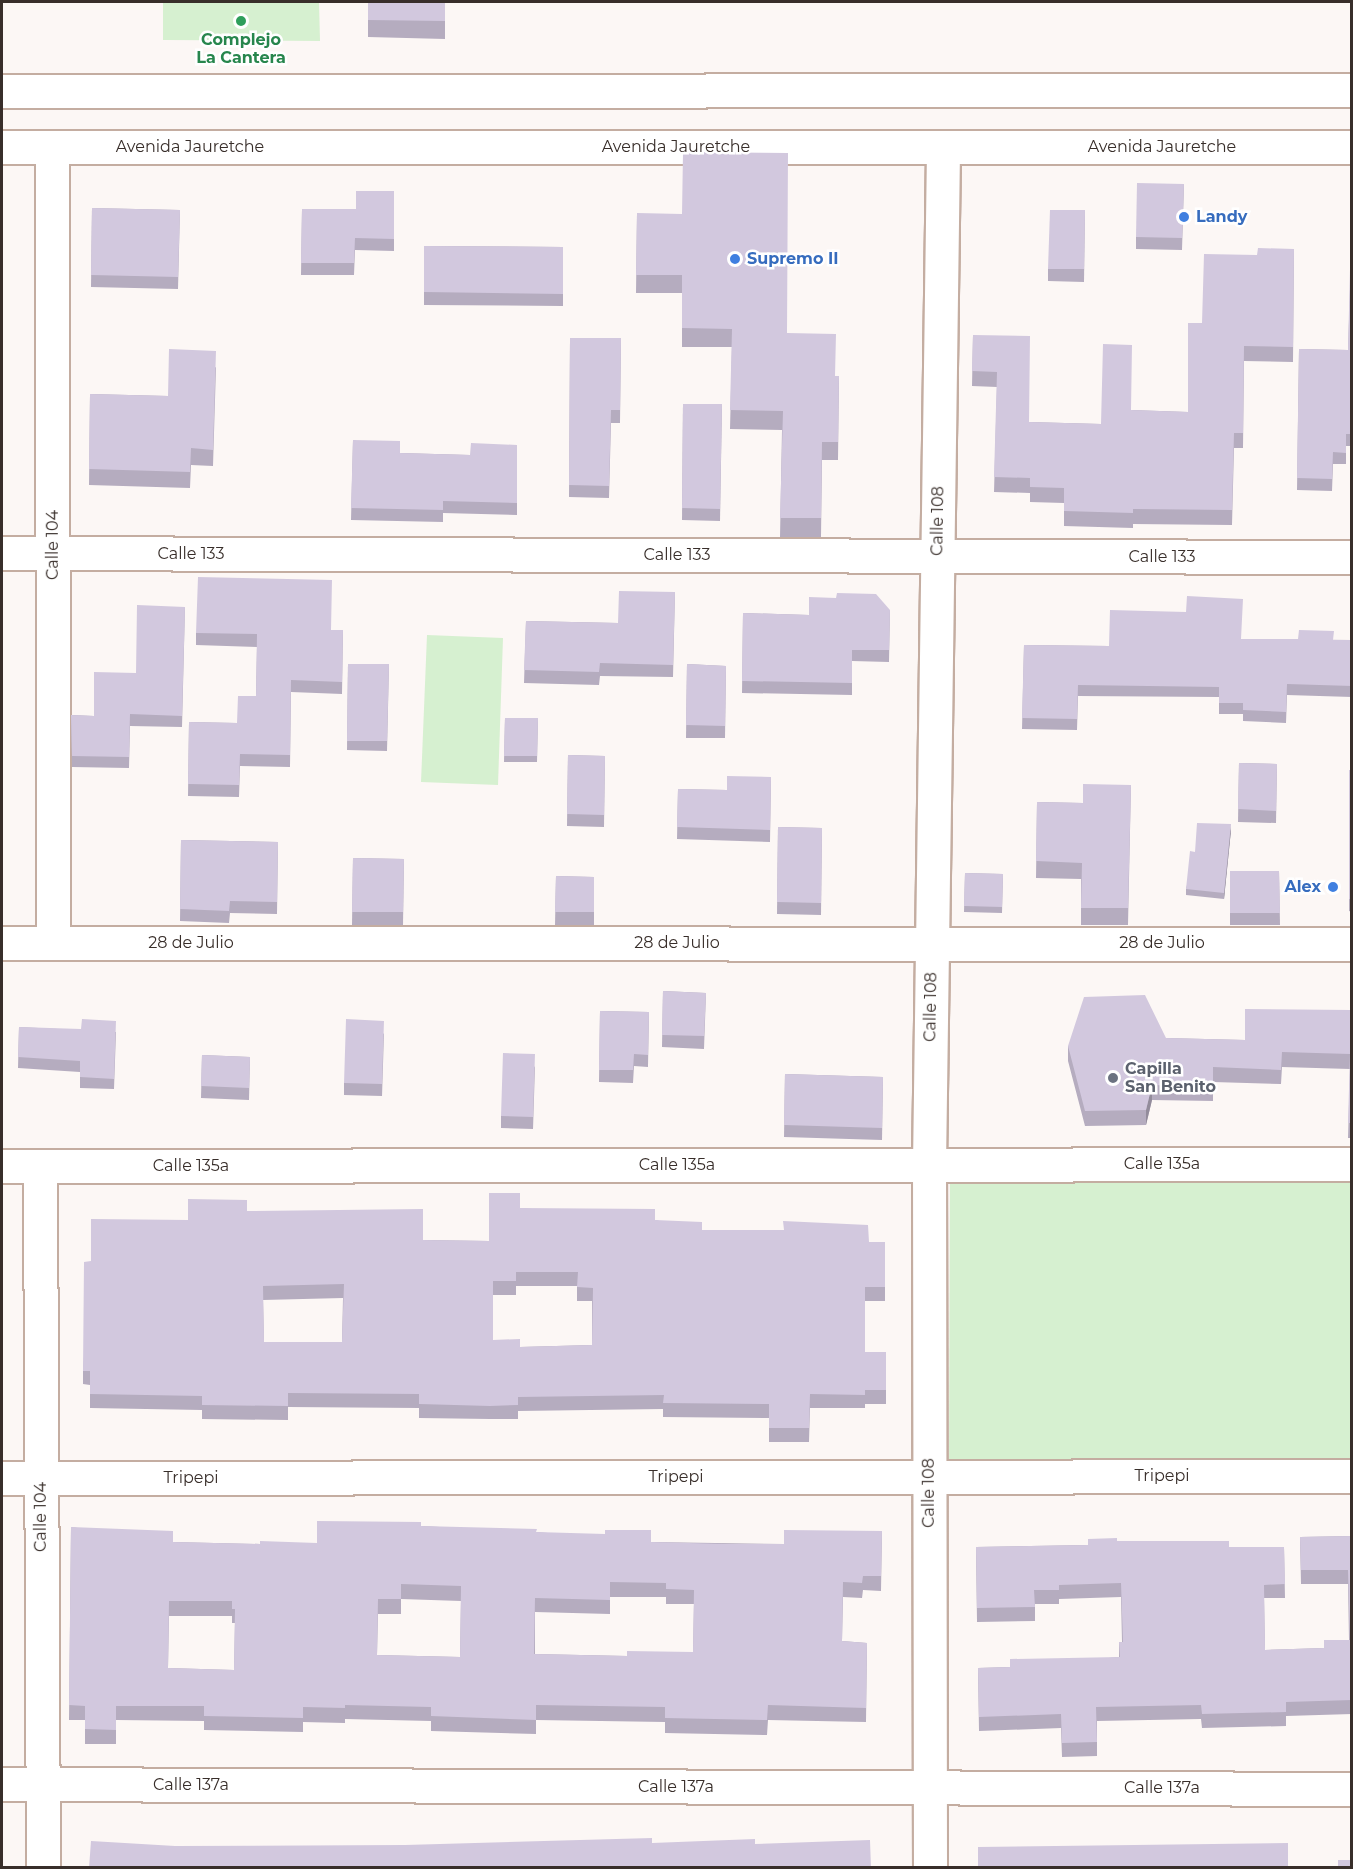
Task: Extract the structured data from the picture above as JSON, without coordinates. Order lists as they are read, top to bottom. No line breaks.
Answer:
{"streets":{"street":["Avenida Jauretche","Calle 108","Calle 104","Calle 133","28 de Julio","Calle 135a","Tripepi","Calle 137a"]},"crossings":[["Avenida Jauretche","Calle 108"],["Avenida Jauretche","Calle 104"],["Calle 108","Calle 133"],["Calle 108","28 de Julio"],["Calle 108","Calle 135a"],["Calle 108","Tripepi"],["Calle 108","Calle 137a"],["Calle 104","Calle 133"],["Calle 104","28 de Julio"],["Calle 104","Calle 135a"],["Calle 104","Tripepi"],["Calle 104","Calle 137a"]],"places":["Complejo La Cantera","Landy","Supremo II","Alex","Capilla San Benito"]}
